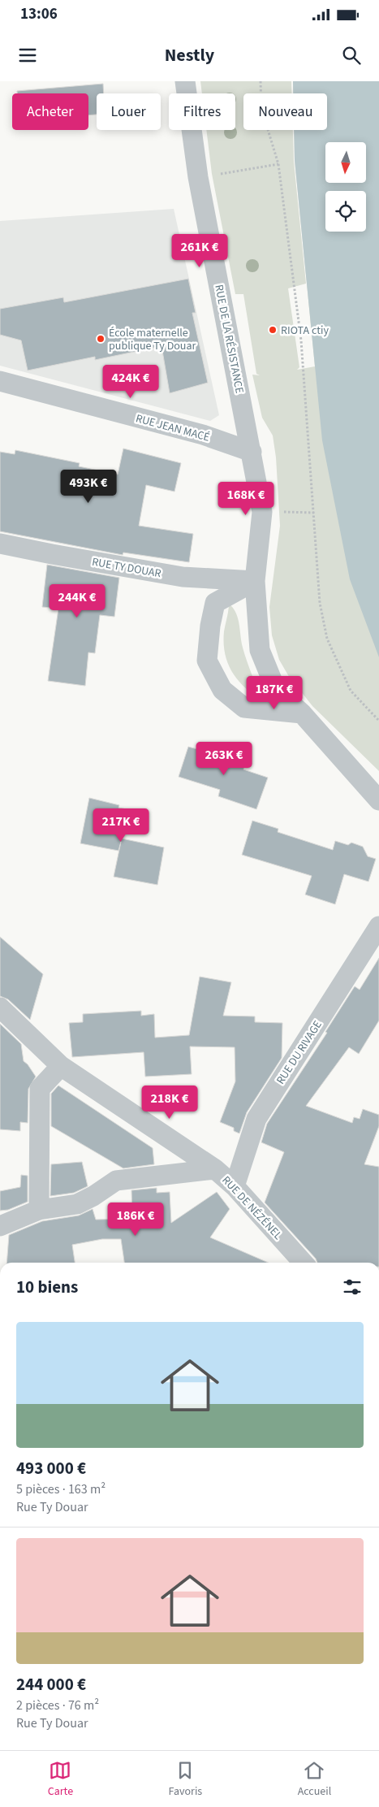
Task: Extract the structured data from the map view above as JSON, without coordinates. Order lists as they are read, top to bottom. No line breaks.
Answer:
{"streets":{"street":["RUE DE LA RÉSISTANCE","RUE JEAN MACÉ","RUE TY DOUAR","RUE DU RIVAGE","RUE DE NÉZÉNEL"]},"crossings":[["RUE DE LA RÉSISTANCE","RUE JEAN MACÉ"],["RUE DU RIVAGE","RUE DE NÉZÉNEL"]],"places":["RIOTA ctiy","École maternelle publique Ty Douar"],"north":"bottom","page":{"status":"13:06","header":"Nestly","chip":["Acheter","Louer","Filtres","Nouveau"],"price":["261K €","424K €","493K €","168K €","244K €","187K €","263K €","217K €","218K €","186K €"],"heading":"10 biens","list":[{"name":"493 000 €","note":"5 pièces · 163 m² · Rue Ty Douar"},{"name":"244 000 €","note":"2 pièces · 76 m² · Rue Ty Douar"}],"tabs":["Carte","Favoris","Accueil"]}}
